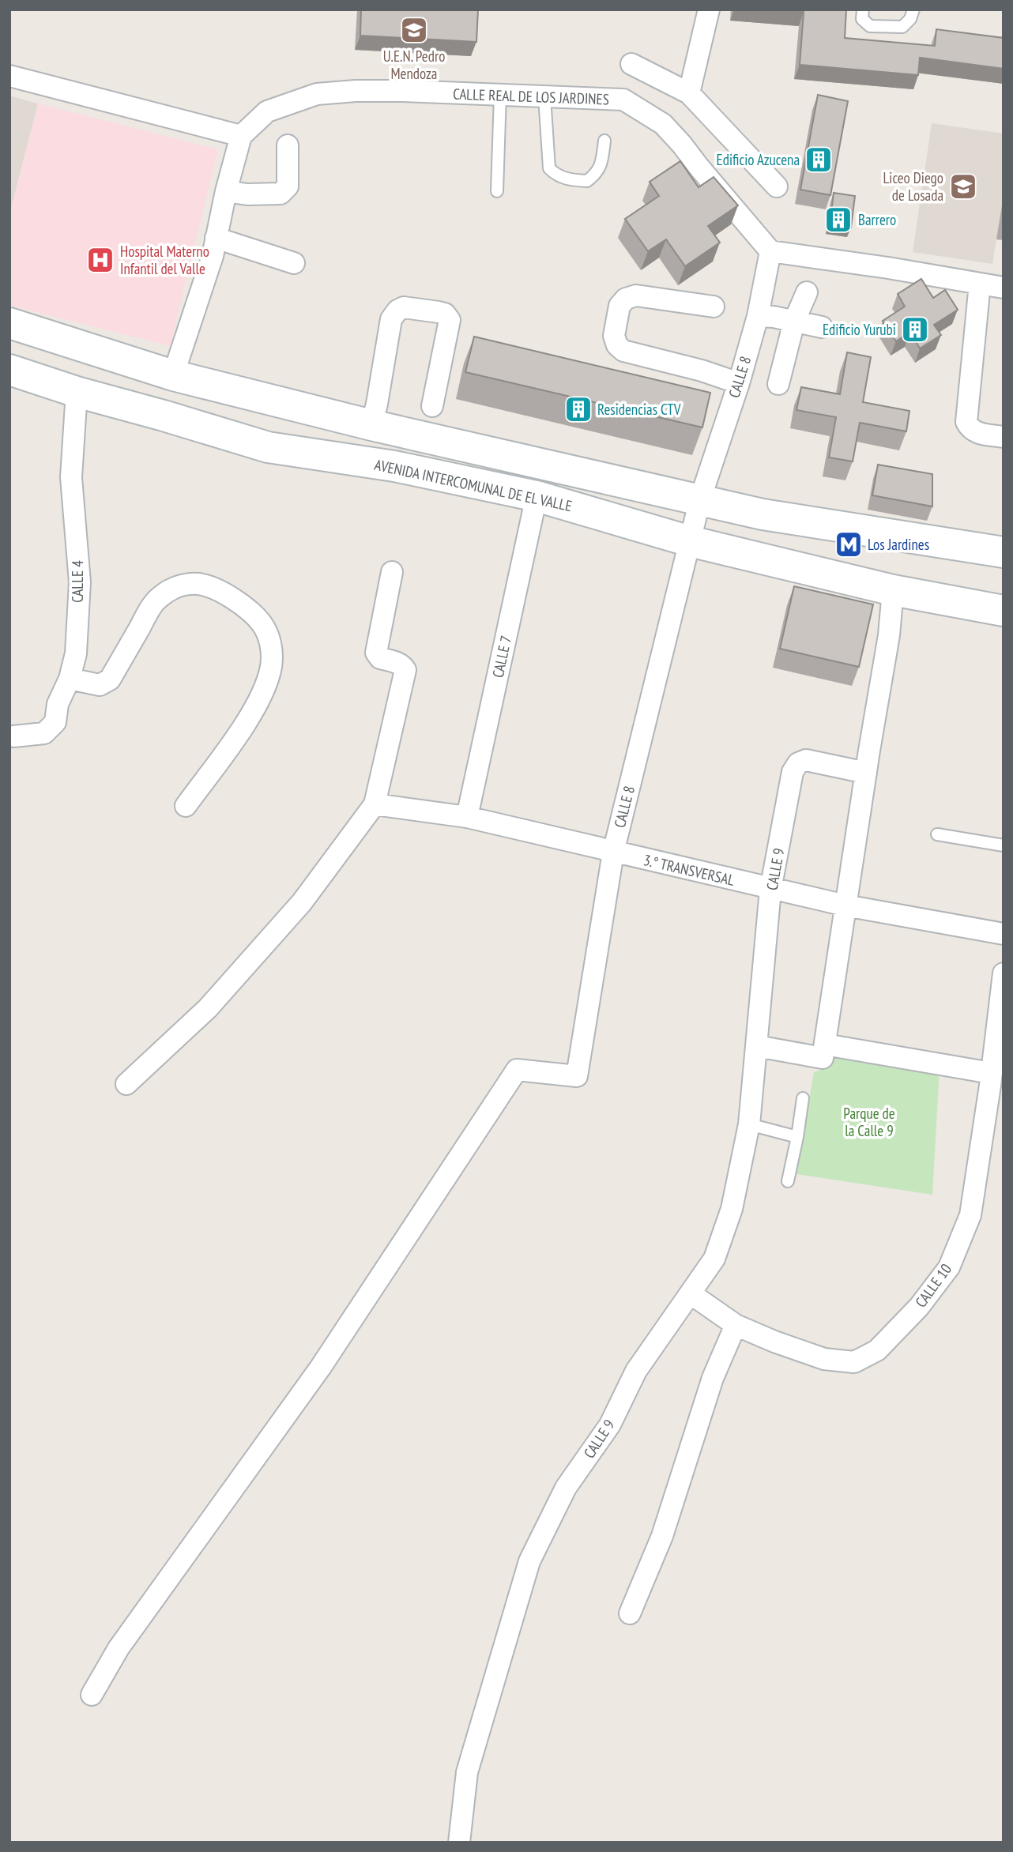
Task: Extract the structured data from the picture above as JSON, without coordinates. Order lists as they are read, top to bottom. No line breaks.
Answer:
{"streets":{"main road":["AVENIDA INTERCOMUNAL DE EL VALLE"],"street":["CALLE REAL DE LOS JARDINES","CALLE 8","CALLE 4","CALLE 7","CALLE 9","3.° TRANSVERSAL","CALLE 10"]},"crossings":[["CALLE REAL DE LOS JARDINES","CALLE 8"],["CALLE 8","AVENIDA INTERCOMUNAL DE EL VALLE"],["CALLE 8","3.° TRANSVERSAL"],["AVENIDA INTERCOMUNAL DE EL VALLE","CALLE 4"],["AVENIDA INTERCOMUNAL DE EL VALLE","CALLE 7"],["CALLE 7","3.° TRANSVERSAL"],["CALLE 9","3.° TRANSVERSAL"],["CALLE 9","CALLE 10"]],"parks":["Parque de la Calle 9"],"places":{"school or university":["U.E.N. Pedro Mendoza","Liceo Diego de Losada"],"building":["Edificio Azucena","Barrero","Edificio Yurubi","Residencias CTV"],"hospital":["Hospital Materno Infantil del Valle"],"metro station":["Los Jardines"]}}
